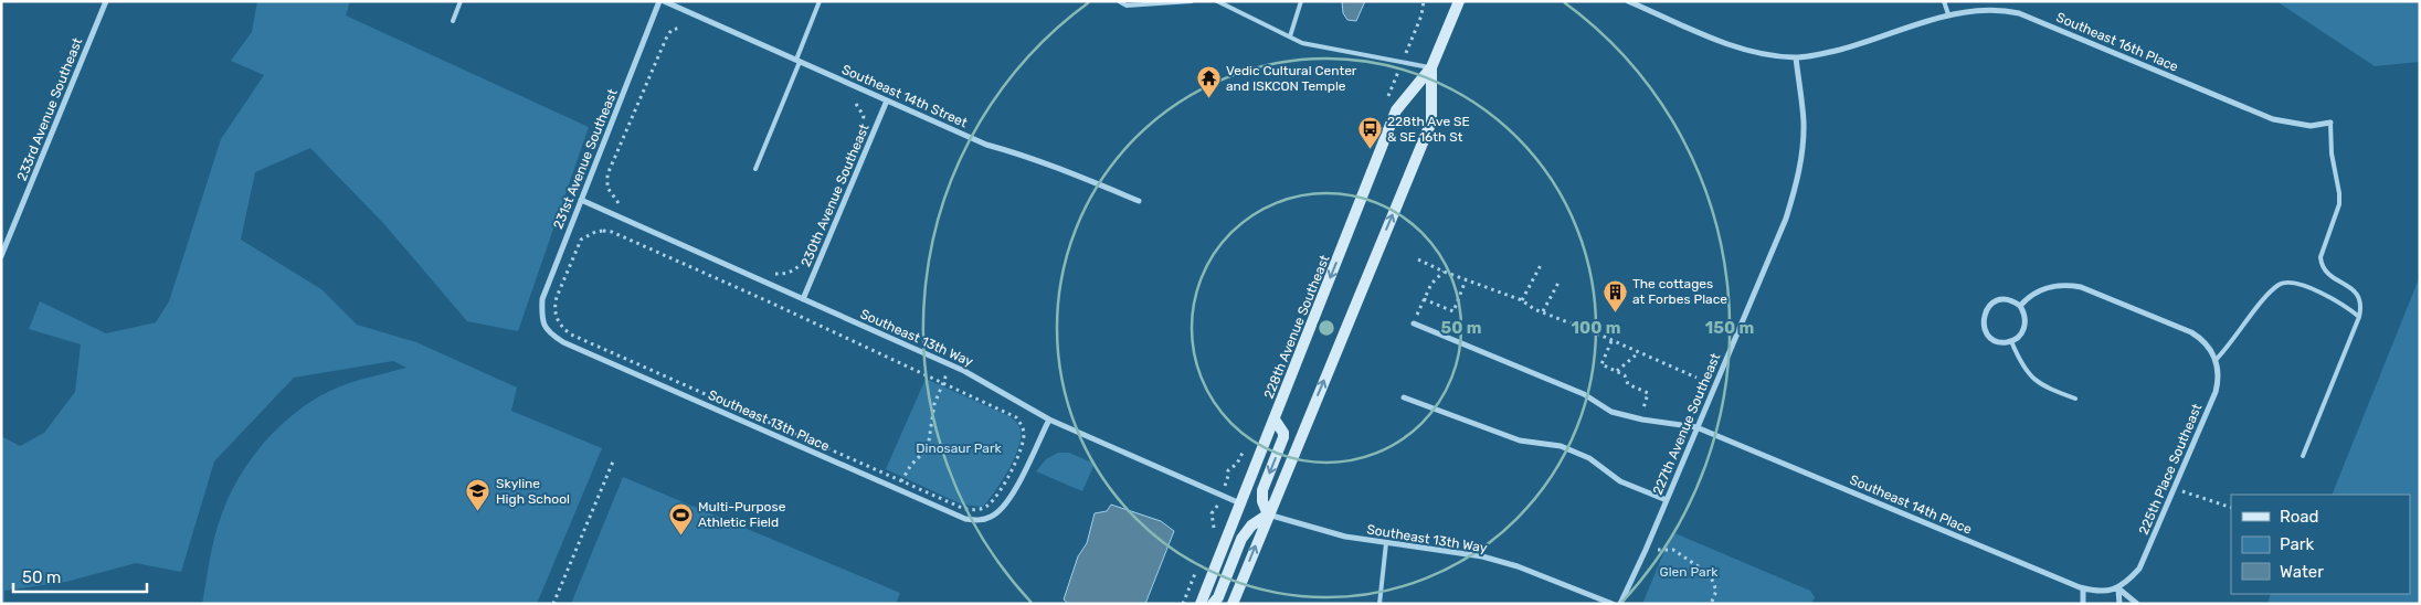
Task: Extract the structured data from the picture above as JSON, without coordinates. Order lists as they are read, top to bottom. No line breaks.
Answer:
{"streets":{"main road":["228th Avenue Southeast"],"street":["Southeast 16th Place","Southeast 14th Street","233rd Avenue Southeast","231st Avenue Southeast","230th Avenue Southeast","Southeast 13th Way","Southeast 13th Place","227th Avenue Southeast","225th Place Southeast","Southeast 14th Place"]},"crossings":[["Southeast 16th Place","227th Avenue Southeast"],["Southeast 14th Street","230th Avenue Southeast"],["231st Avenue Southeast","Southeast 13th Way"],["231st Avenue Southeast","Southeast 13th Place"],["230th Avenue Southeast","Southeast 13th Way"],["228th Avenue Southeast","Southeast 13th Way"],["Southeast 13th Way","Southeast 13th Place"],["227th Avenue Southeast","Southeast 14th Place"],["225th Place Southeast","Southeast 14th Place"]],"parks":["Dinosaur Park","Glen Park"],"places":{"temple":["Vedic Cultural Center and ISKCON Temple"],"bus stop":["228th Ave SE & SE 16th St"],"building":["The cottages at Forbes Place"],"school or university":["Skyline High School"],"sports":["Multi-Purpose Athletic Field"]},"legend":["Road","Park","Water"],"scale_bar":"50 m","rings":["50 m","100 m","150 m"]}
